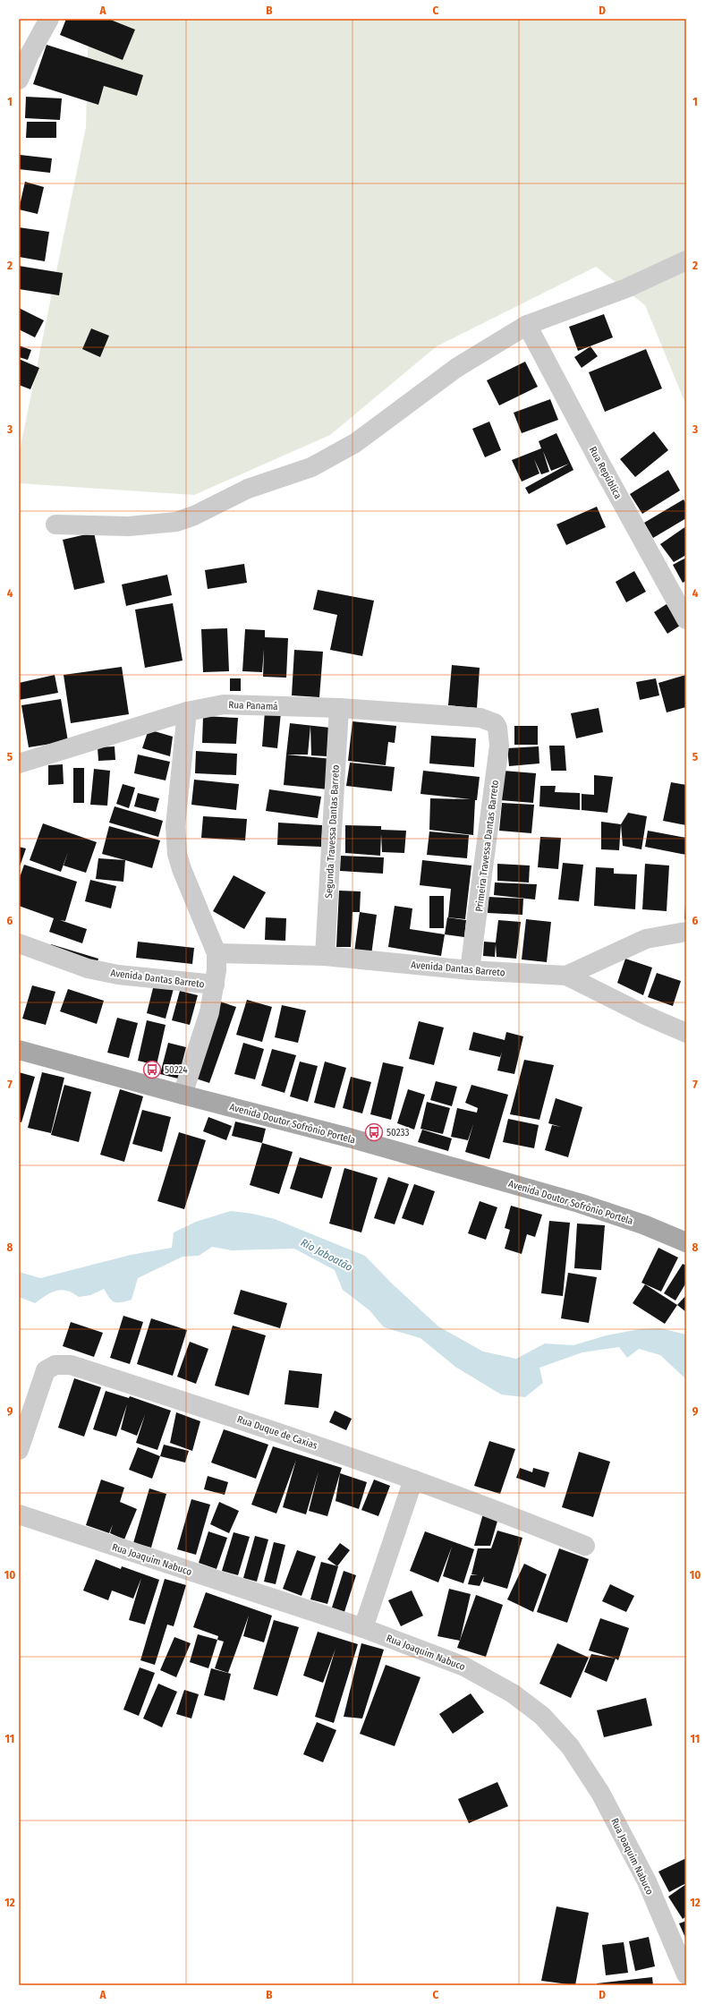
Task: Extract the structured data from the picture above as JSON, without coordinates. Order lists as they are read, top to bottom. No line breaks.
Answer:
{"streets":{"main road":["Avenida Doutor Sofrônio Portela"],"street":["Rua República","Rua Panamá","Segunda Travessa Dantas Barreto","Primeira Travessa Dantas Barreto","Avenida Dantas Barreto","Rua Duque de Caxias","Rua Joaquim Nabuco"]},"crossings":[["Rua Panamá","Segunda Travessa Dantas Barreto"],["Rua Panamá","Primeira Travessa Dantas Barreto"],["Segunda Travessa Dantas Barreto","Avenida Dantas Barreto"],["Primeira Travessa Dantas Barreto","Avenida Dantas Barreto"]],"water":["Rio Jaboatão"],"places":{"bus stop":["50224","50233"]},"grid":{"columns":["A","B","C","D"],"rows":["1","2","3","4","5","6","7","8","9","10","11","12"]}}
